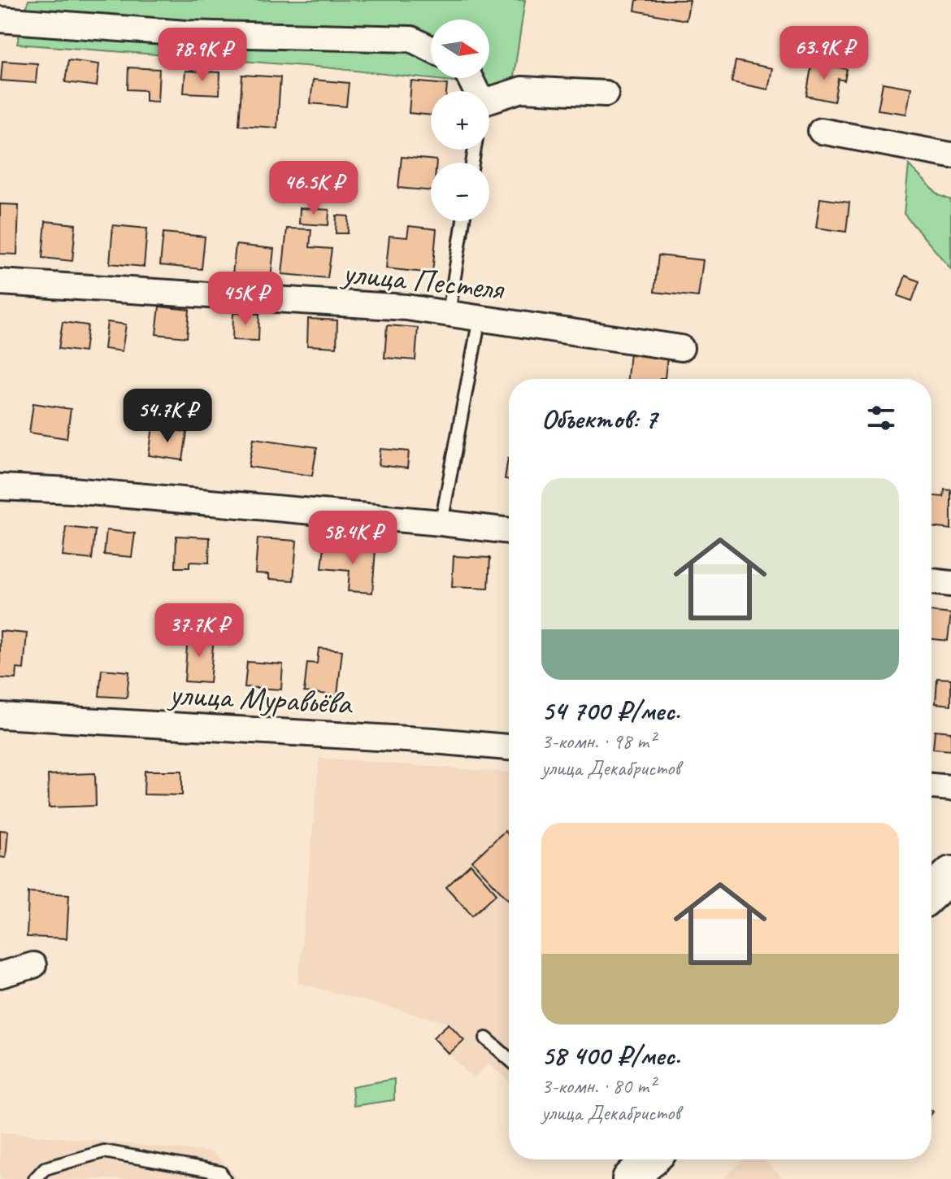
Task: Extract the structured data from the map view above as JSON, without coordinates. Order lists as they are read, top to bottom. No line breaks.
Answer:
{"streets":{"street":["улица Пестеля","улица Муравьёва"]},"north":"right","page":{"map_buttons":["+","−"],"price":["63.9K ₽","78.9K ₽","46.5K ₽","45K ₽","54.7K ₽","58.4K ₽","37.7K ₽"],"heading":"Объектов: 7","list":[{"name":"54 700 ₽/мес.","note":"3-комн. · 98 m² · улица Декабристов"},{"name":"58 400 ₽/мес.","note":"3-комн. · 80 m² · улица Декабристов"}]}}
